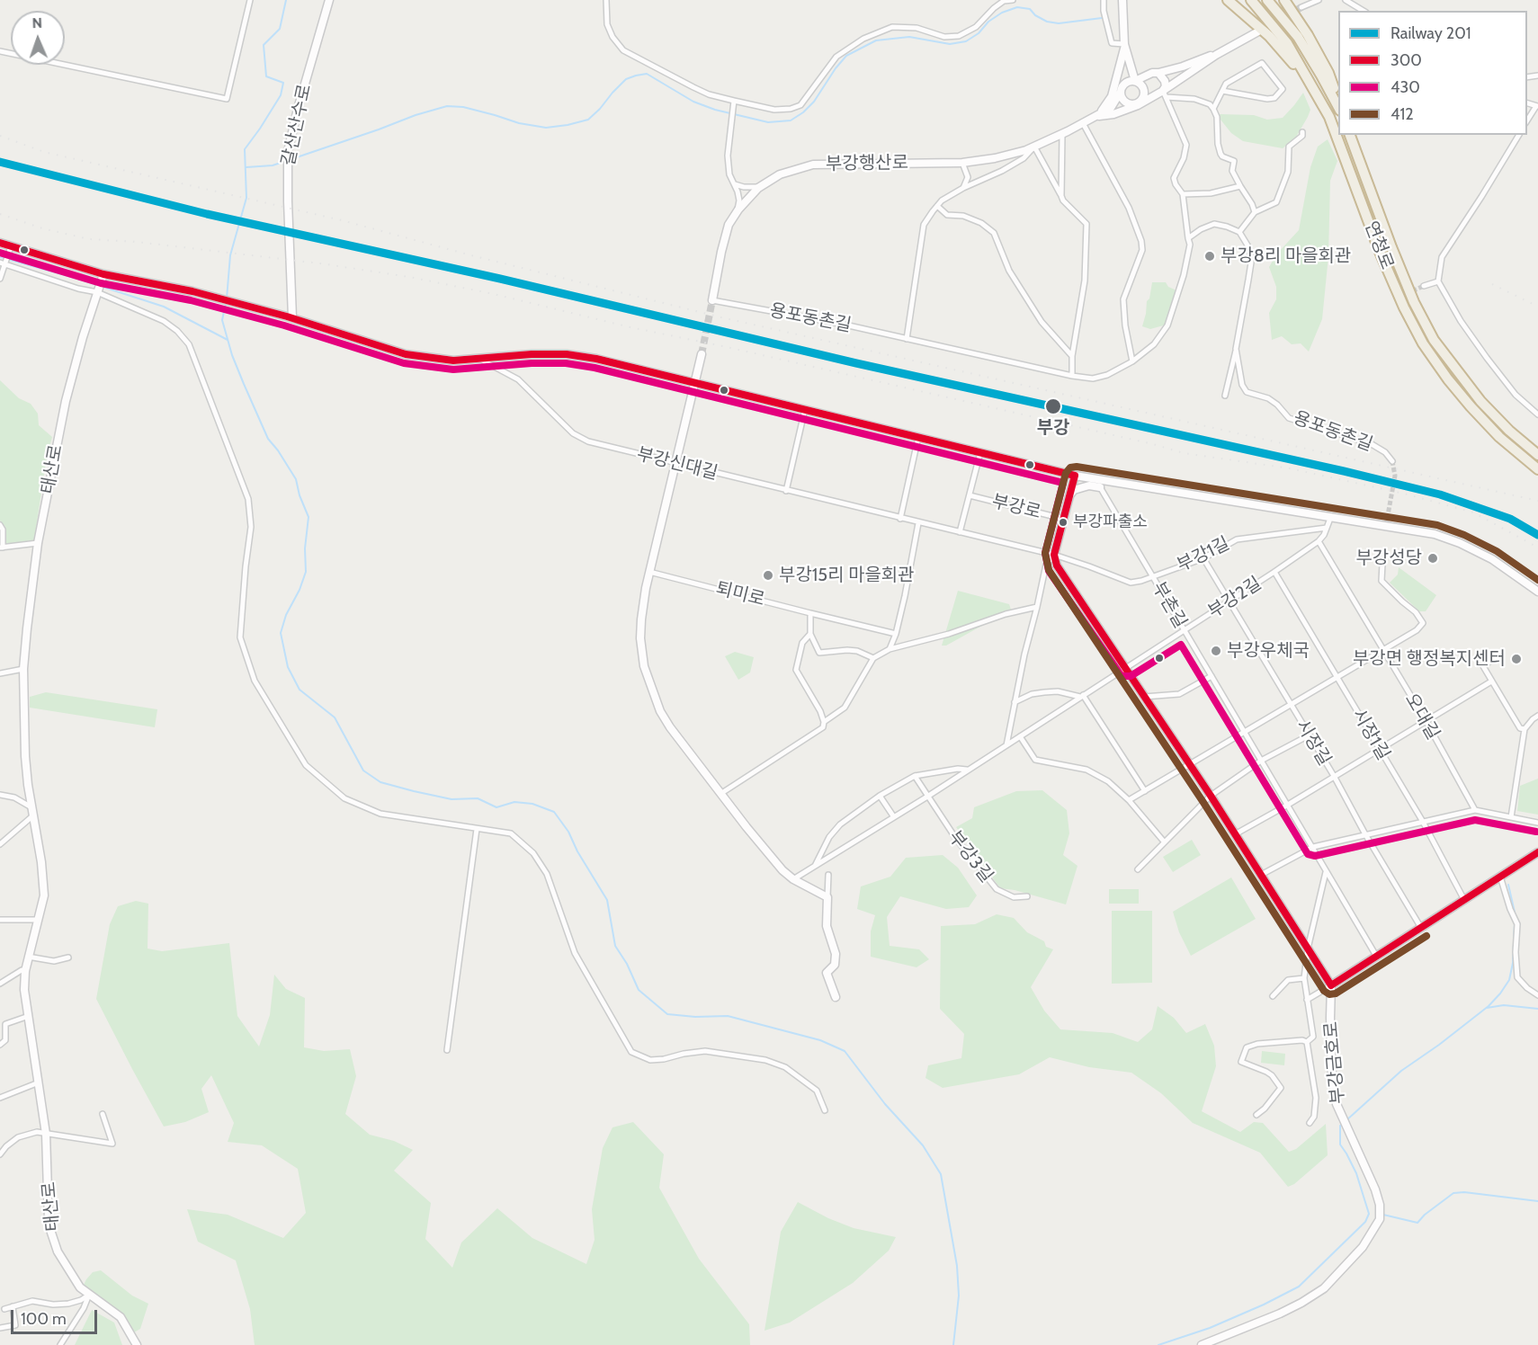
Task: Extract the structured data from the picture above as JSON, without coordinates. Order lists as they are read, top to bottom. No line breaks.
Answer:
{"streets":{"highway":["연청로"],"street":["갈산산수로","부강행산로","용포동촌길","부강신대길","태산로","부강로","부강1길","퇴미로","부강2길","부촌길","오대길","시장1길","시장길","부강3길","부강금호로"]},"crossings":[["부강행산로","용포동촌길"],["부강신대길","부강로"],["부강신대길","부강1길"],["부강로","부강1길"],["부강1길","부강2길"],["부강1길","부촌길"],["부강1길","시장길"],["부강2길","부촌길"],["부강2길","오대길"],["부강2길","시장1길"],["부강2길","시장길"]],"places":["부강8리 마을회관","부강","부강파출소","부강성당","부강15리 마을회관","부강우체국","부강면 행정복지센터"],"lines":["rail line 201","transit line 300","transit line 430","transit line 412"],"legend":["Railway 201","300","430","412"],"scale_bar":"100 m","north":"top"}
